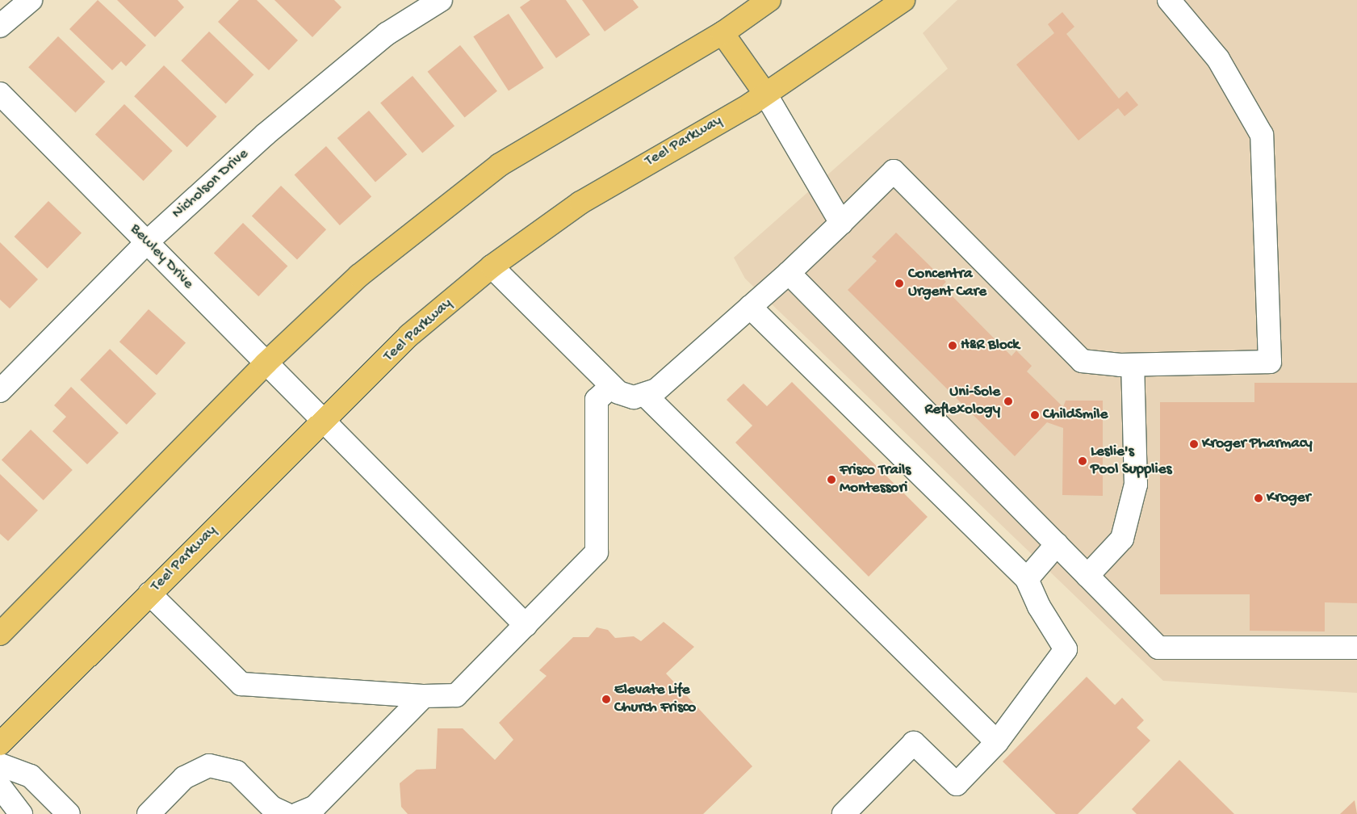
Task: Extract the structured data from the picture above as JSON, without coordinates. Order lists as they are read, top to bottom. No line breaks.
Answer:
{"streets":{"main road":["Teel Parkway"],"street":["Nicholson Drive","Bewley Drive"]},"crossings":[["Teel Parkway","Bewley Drive"],["Nicholson Drive","Bewley Drive"]],"places":["Concentra Urgent Care","H&R Block","Uni-Sole Reflexology","ChildSmile","Kroger Pharmacy","Leslie's Pool Supplies","Frisco Trails Montessori","Kroger","Elevate Life Church Frisco"]}
